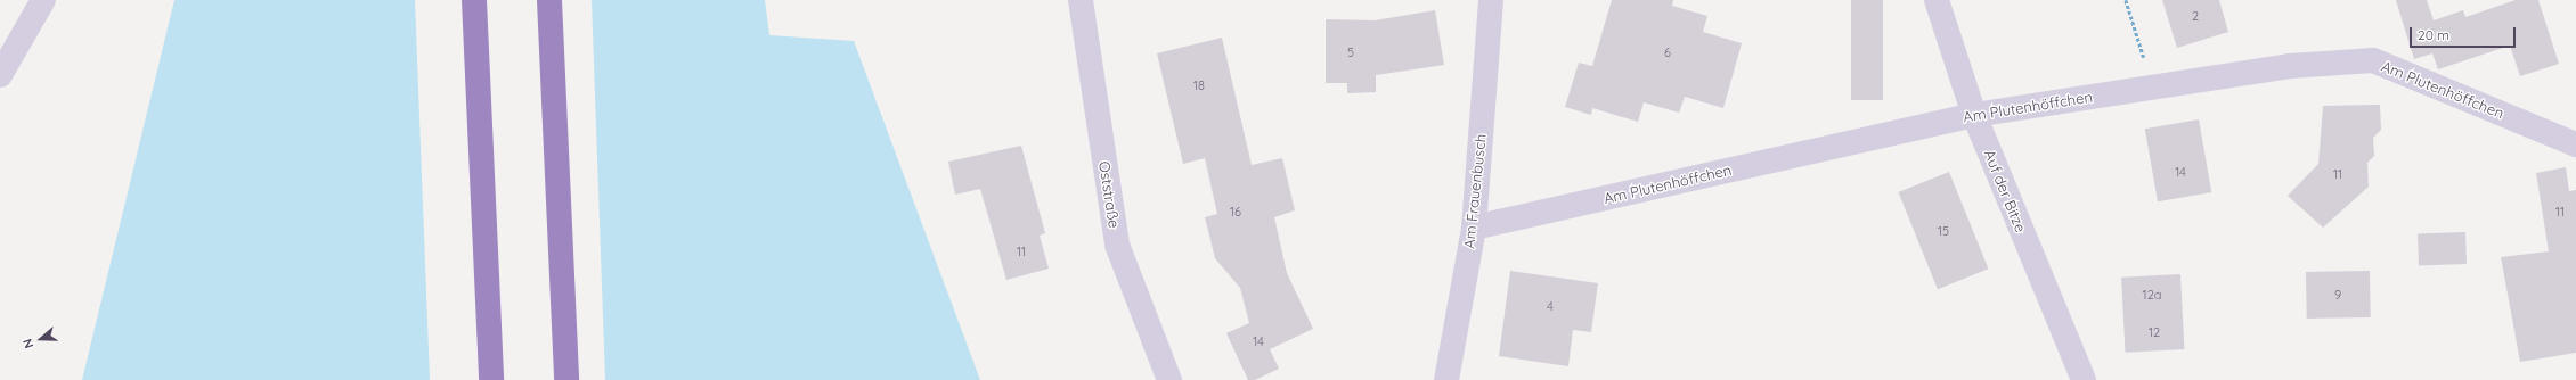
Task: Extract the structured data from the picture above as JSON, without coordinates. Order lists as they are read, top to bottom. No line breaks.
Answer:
{"streets":{"street":["Am Plutenhöffchen","Am Frauenbusch","Auf der Bitze","Oststraße"]},"crossings":[["Am Plutenhöffchen","Am Frauenbusch"],["Am Plutenhöffchen","Auf der Bitze"]],"house_numbers":["2","5","6","18","14","11","16","11","15","11","12a","9","4","12","14"],"scale_bar":"20 m","north":"left"}
